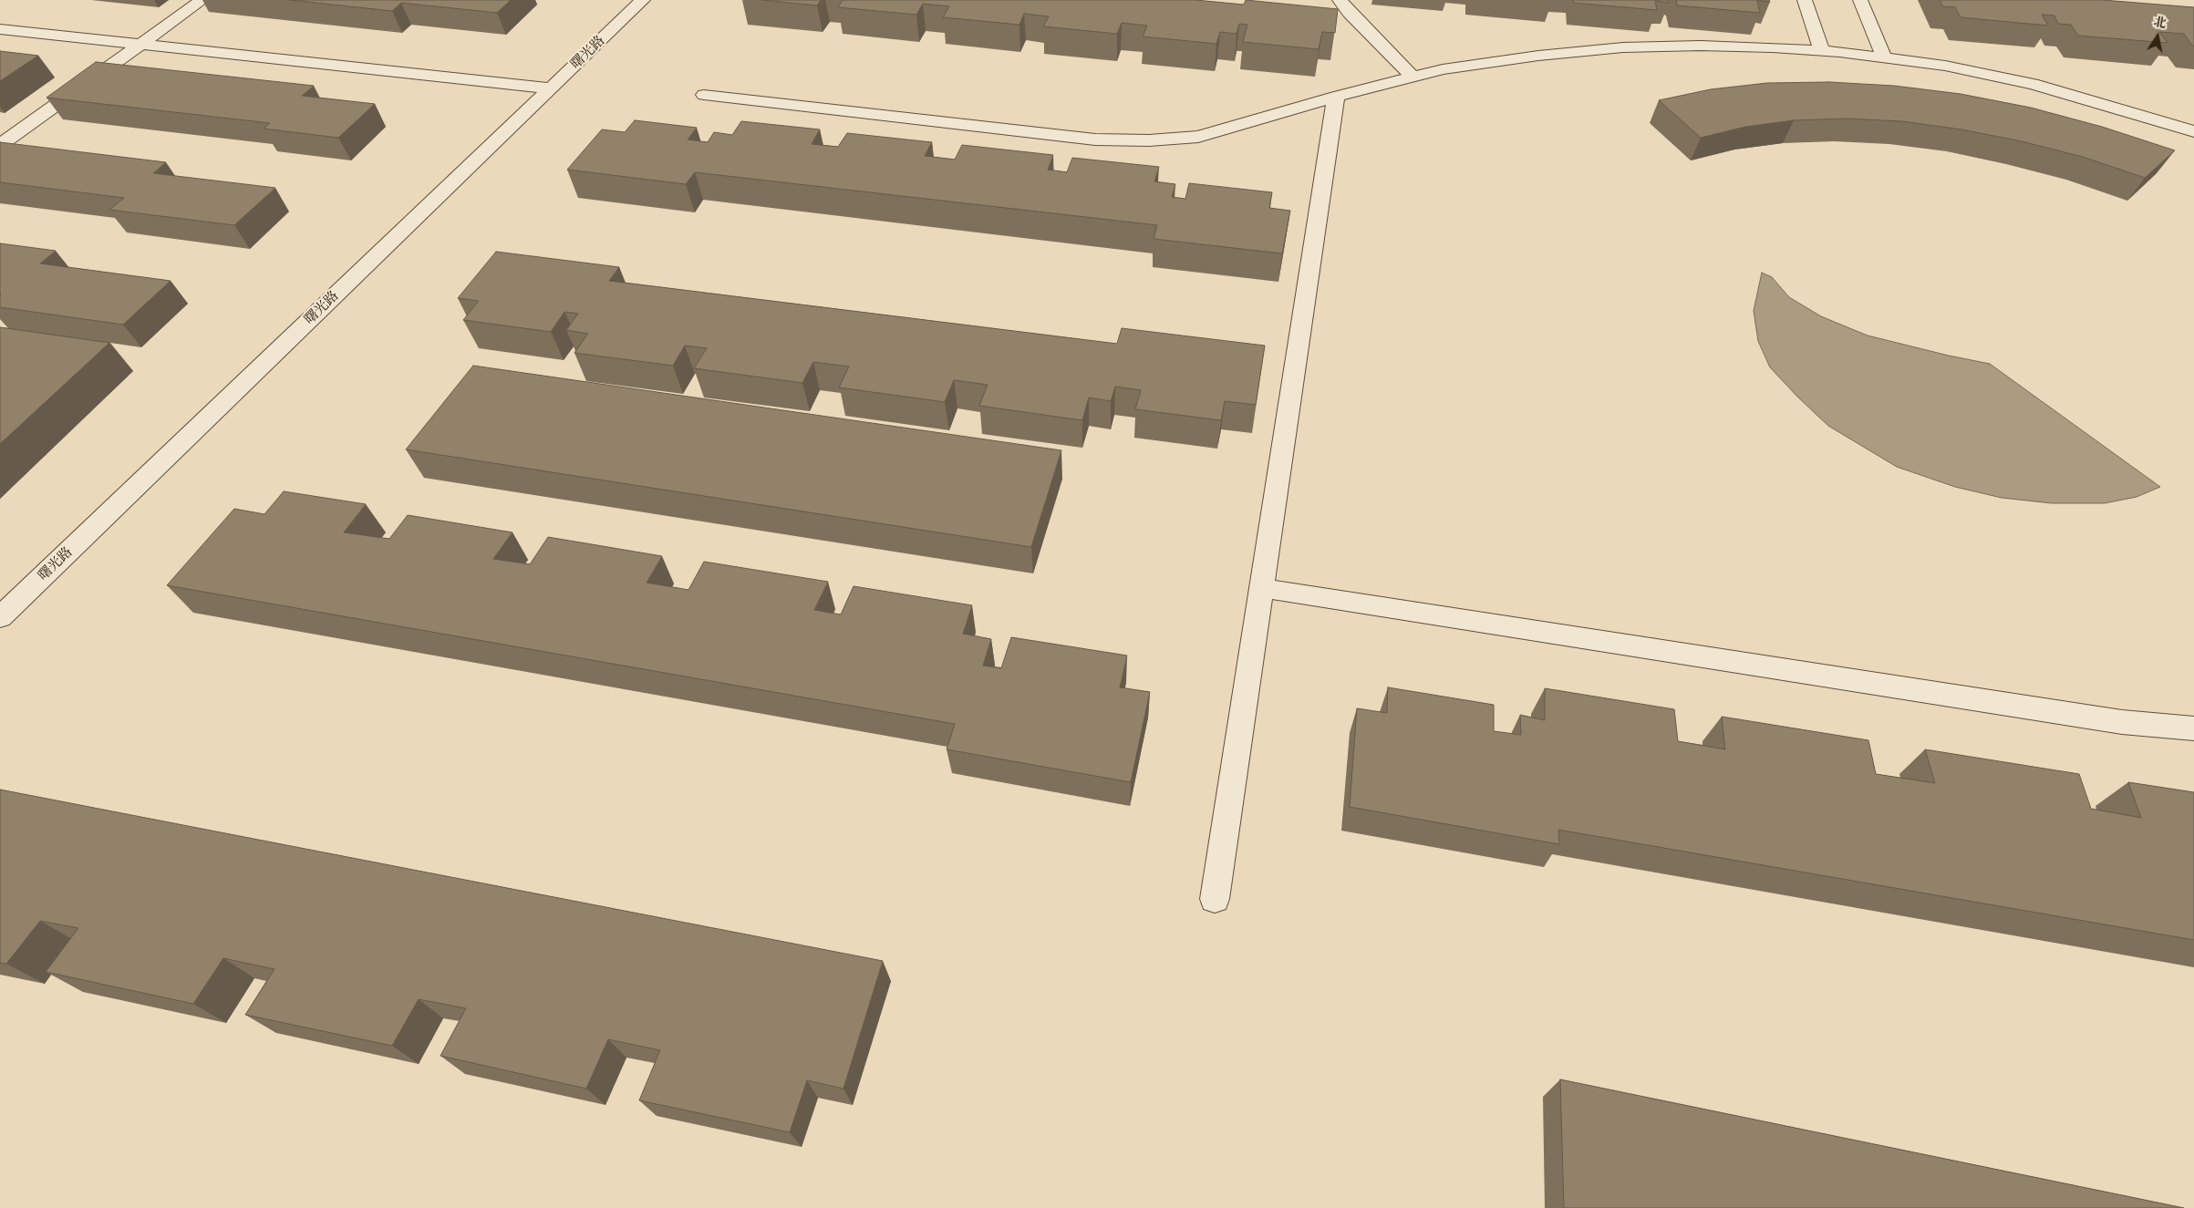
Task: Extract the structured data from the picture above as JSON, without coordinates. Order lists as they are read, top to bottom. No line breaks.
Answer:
{"streets":{"street":["曙光路"]},"north":"top"}
